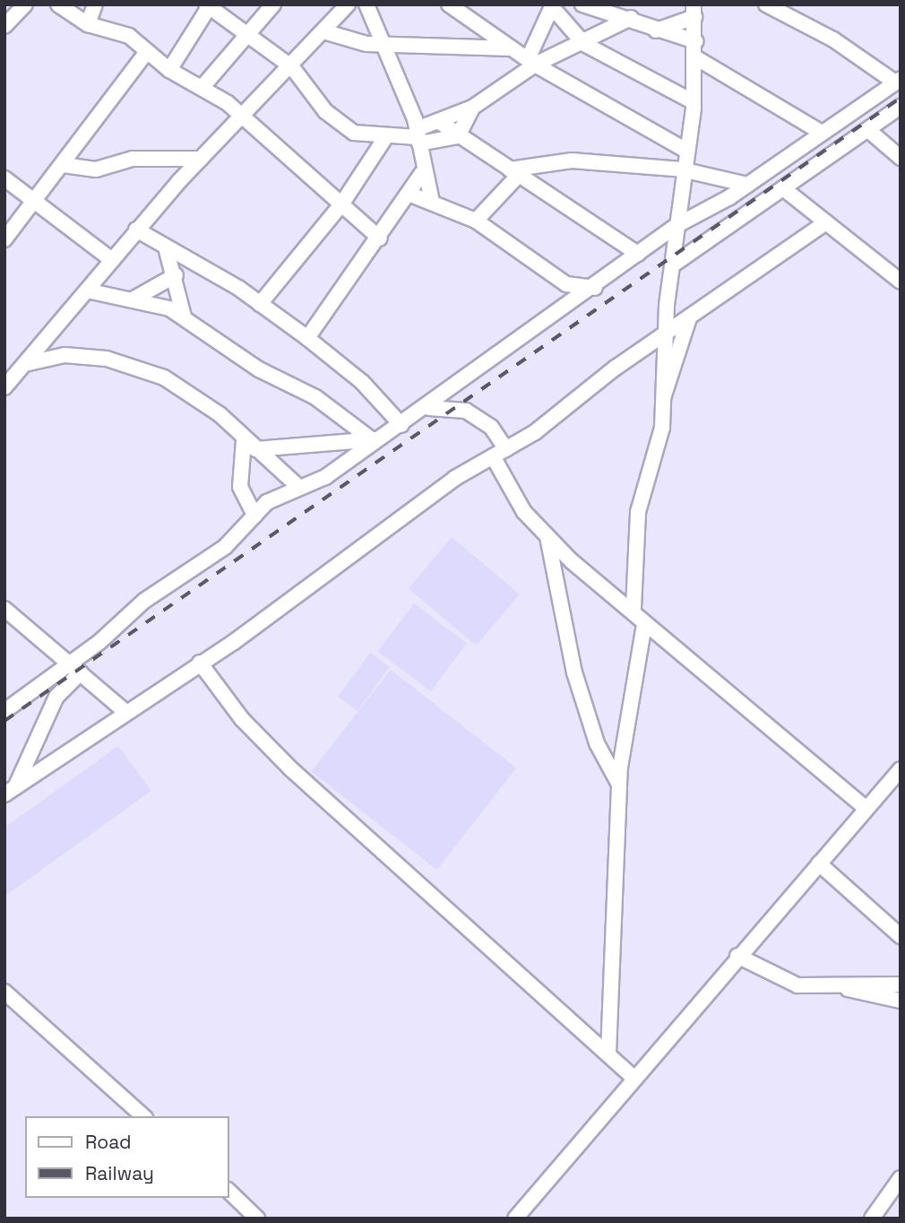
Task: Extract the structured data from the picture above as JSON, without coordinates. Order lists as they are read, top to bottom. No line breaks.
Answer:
{"legend":["Road","Railway"]}
